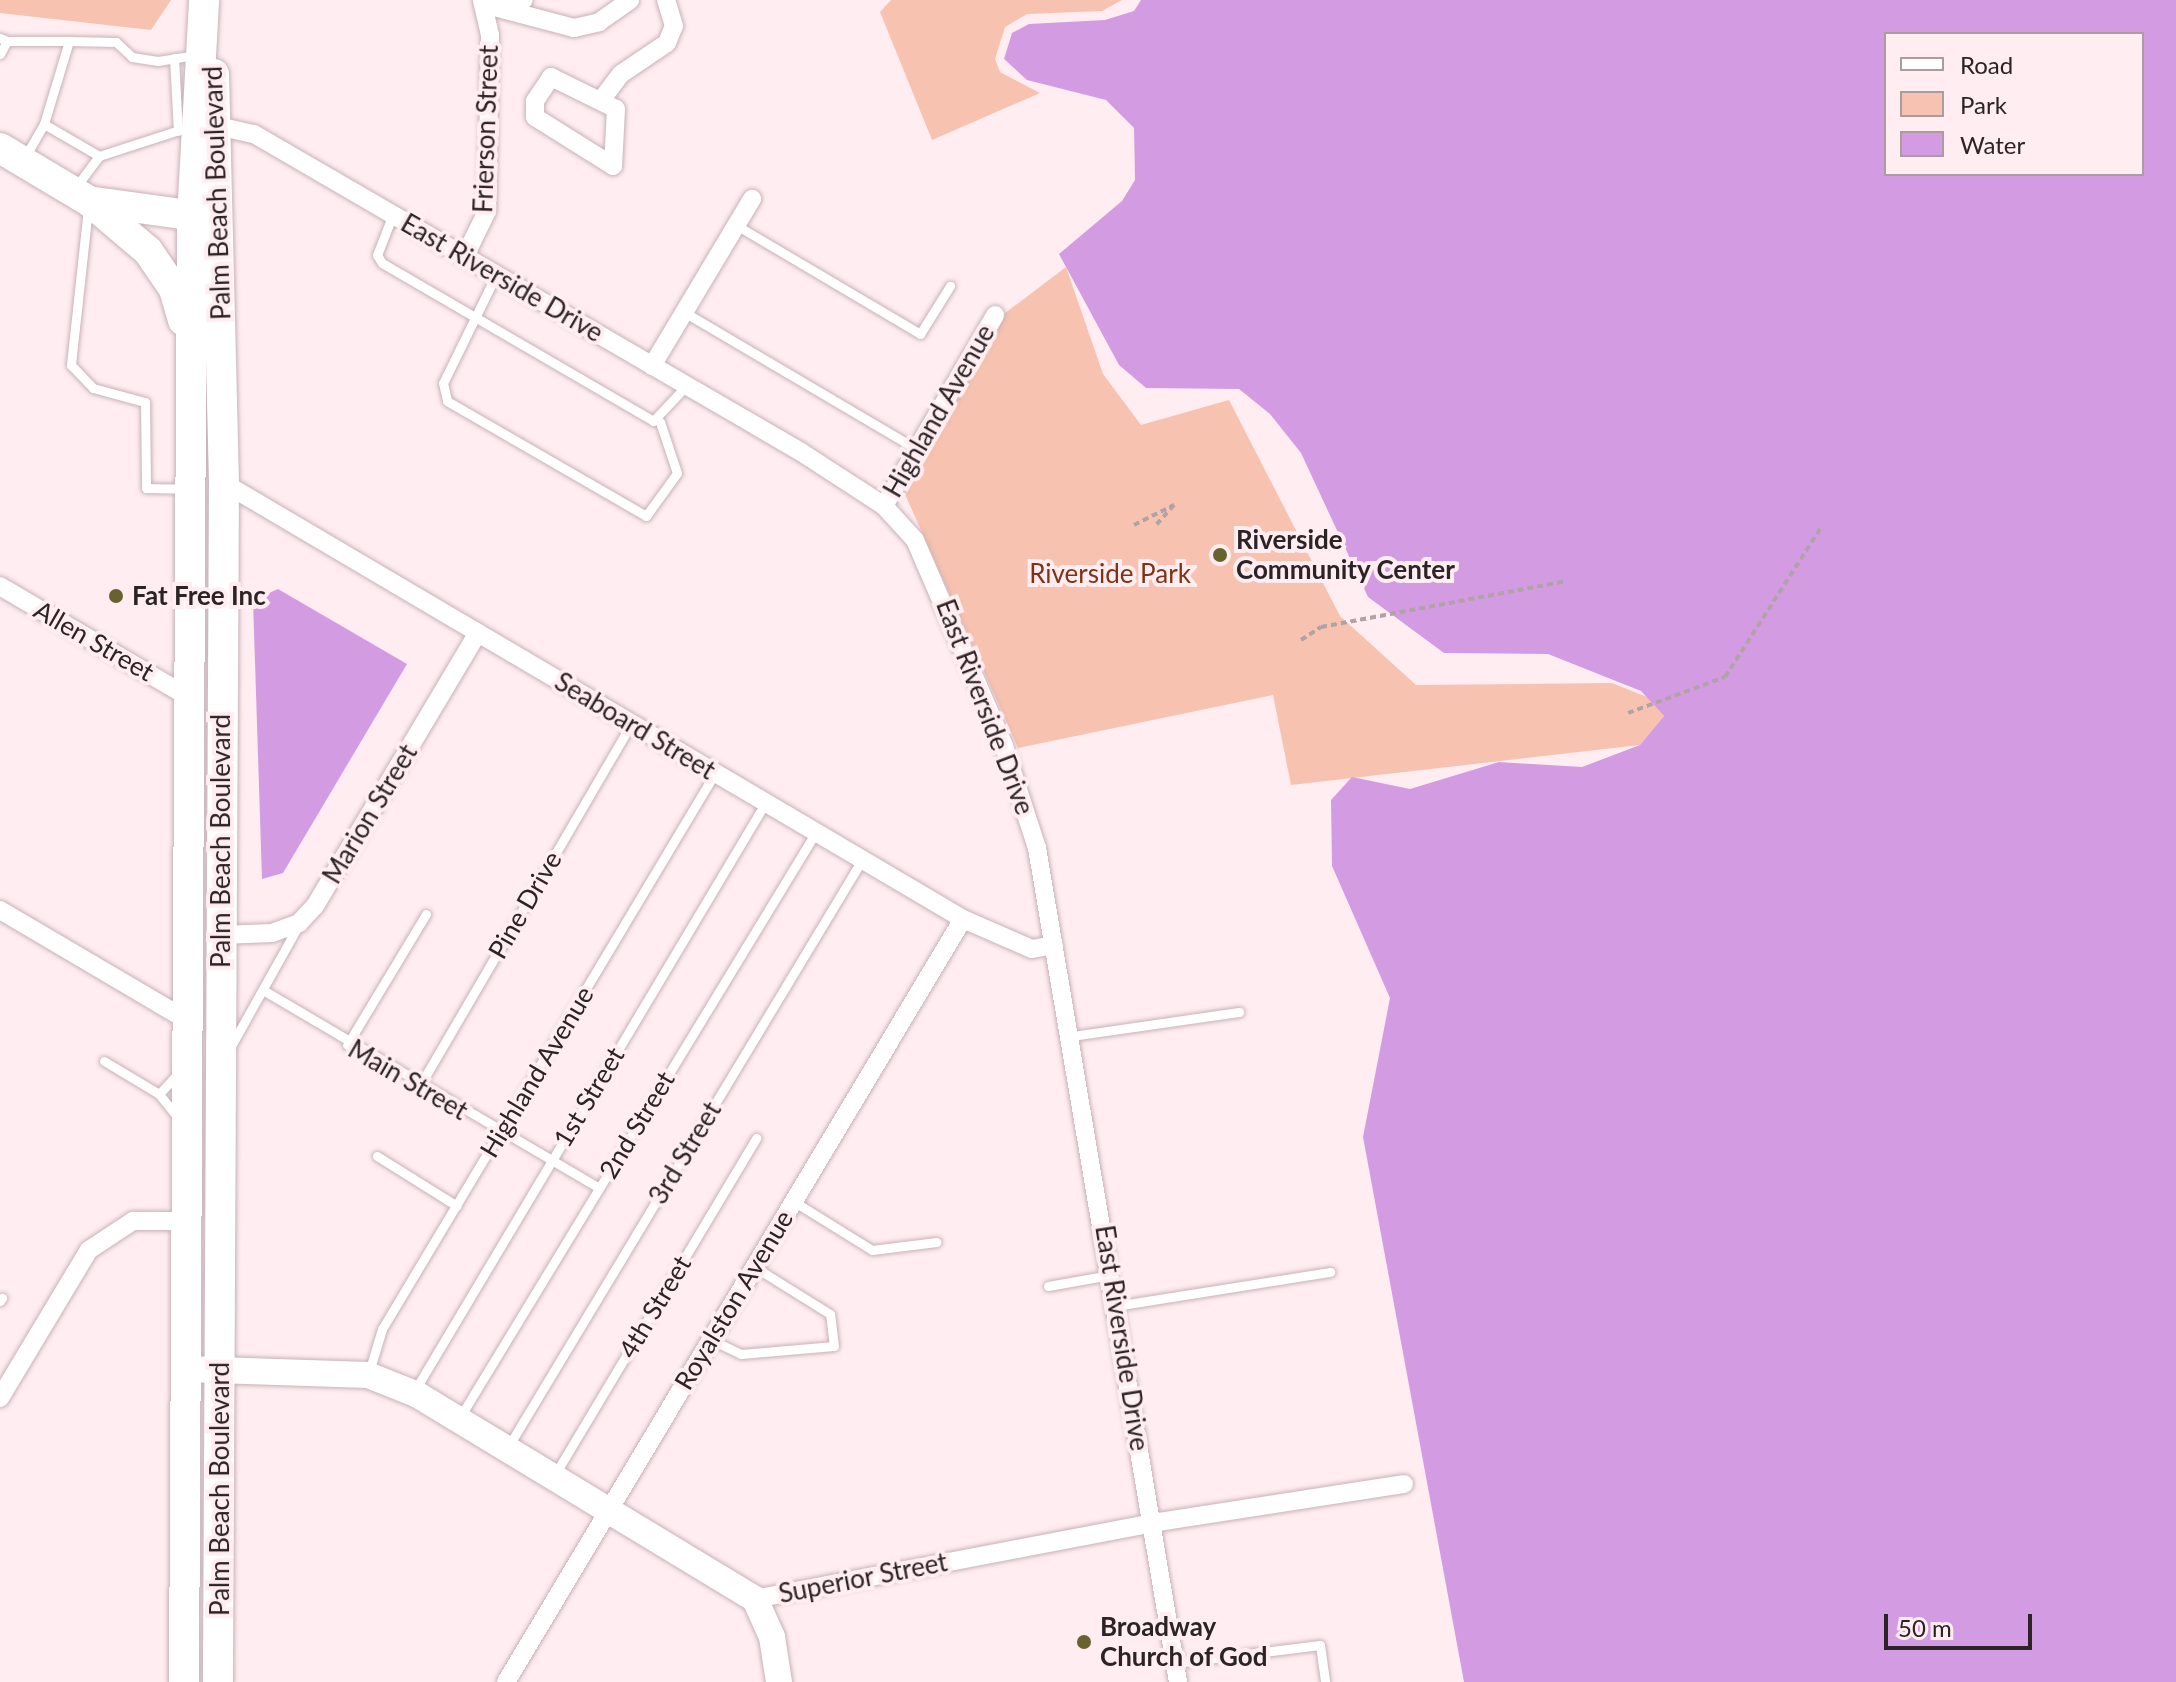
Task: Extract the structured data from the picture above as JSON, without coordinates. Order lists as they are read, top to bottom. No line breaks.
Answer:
{"streets":{"main road":["Palm Beach Boulevard"],"street":["Frierson Street","East Riverside Drive","Highland Avenue","Allen Street","Seaboard Street","Marion Street","Royalston Avenue","Superior Street"],"lane":["Pine Drive","Main Street","1st Street","2nd Street","3rd Street","4th Street"]},"crossings":[["Frierson Street","East Riverside Drive"],["Palm Beach Boulevard","East Riverside Drive"],["Palm Beach Boulevard","Allen Street"],["Palm Beach Boulevard","Seaboard Street"],["Palm Beach Boulevard","Superior Street"],["East Riverside Drive","Highland Avenue"],["East Riverside Drive","Seaboard Street"],["East Riverside Drive","Superior Street"],["Highland Avenue","Seaboard Street"],["Highland Avenue","Main Street"],["Highland Avenue","Superior Street"],["Seaboard Street","Marion Street"],["Seaboard Street","Pine Drive"],["Seaboard Street","1st Street"],["Seaboard Street","2nd Street"],["Seaboard Street","3rd Street"],["Seaboard Street","Royalston Avenue"],["Pine Drive","Main Street"],["Main Street","1st Street"],["Main Street","2nd Street"],["1st Street","Superior Street"],["2nd Street","Superior Street"],["3rd Street","Superior Street"],["Royalston Avenue","Superior Street"],["4th Street","Superior Street"]],"parks":["Riverside Park"],"places":["Riverside Community Center","Fat Free Inc","Broadway Church of God"],"legend":["Road","Park","Water"],"scale_bar":"50 m"}
